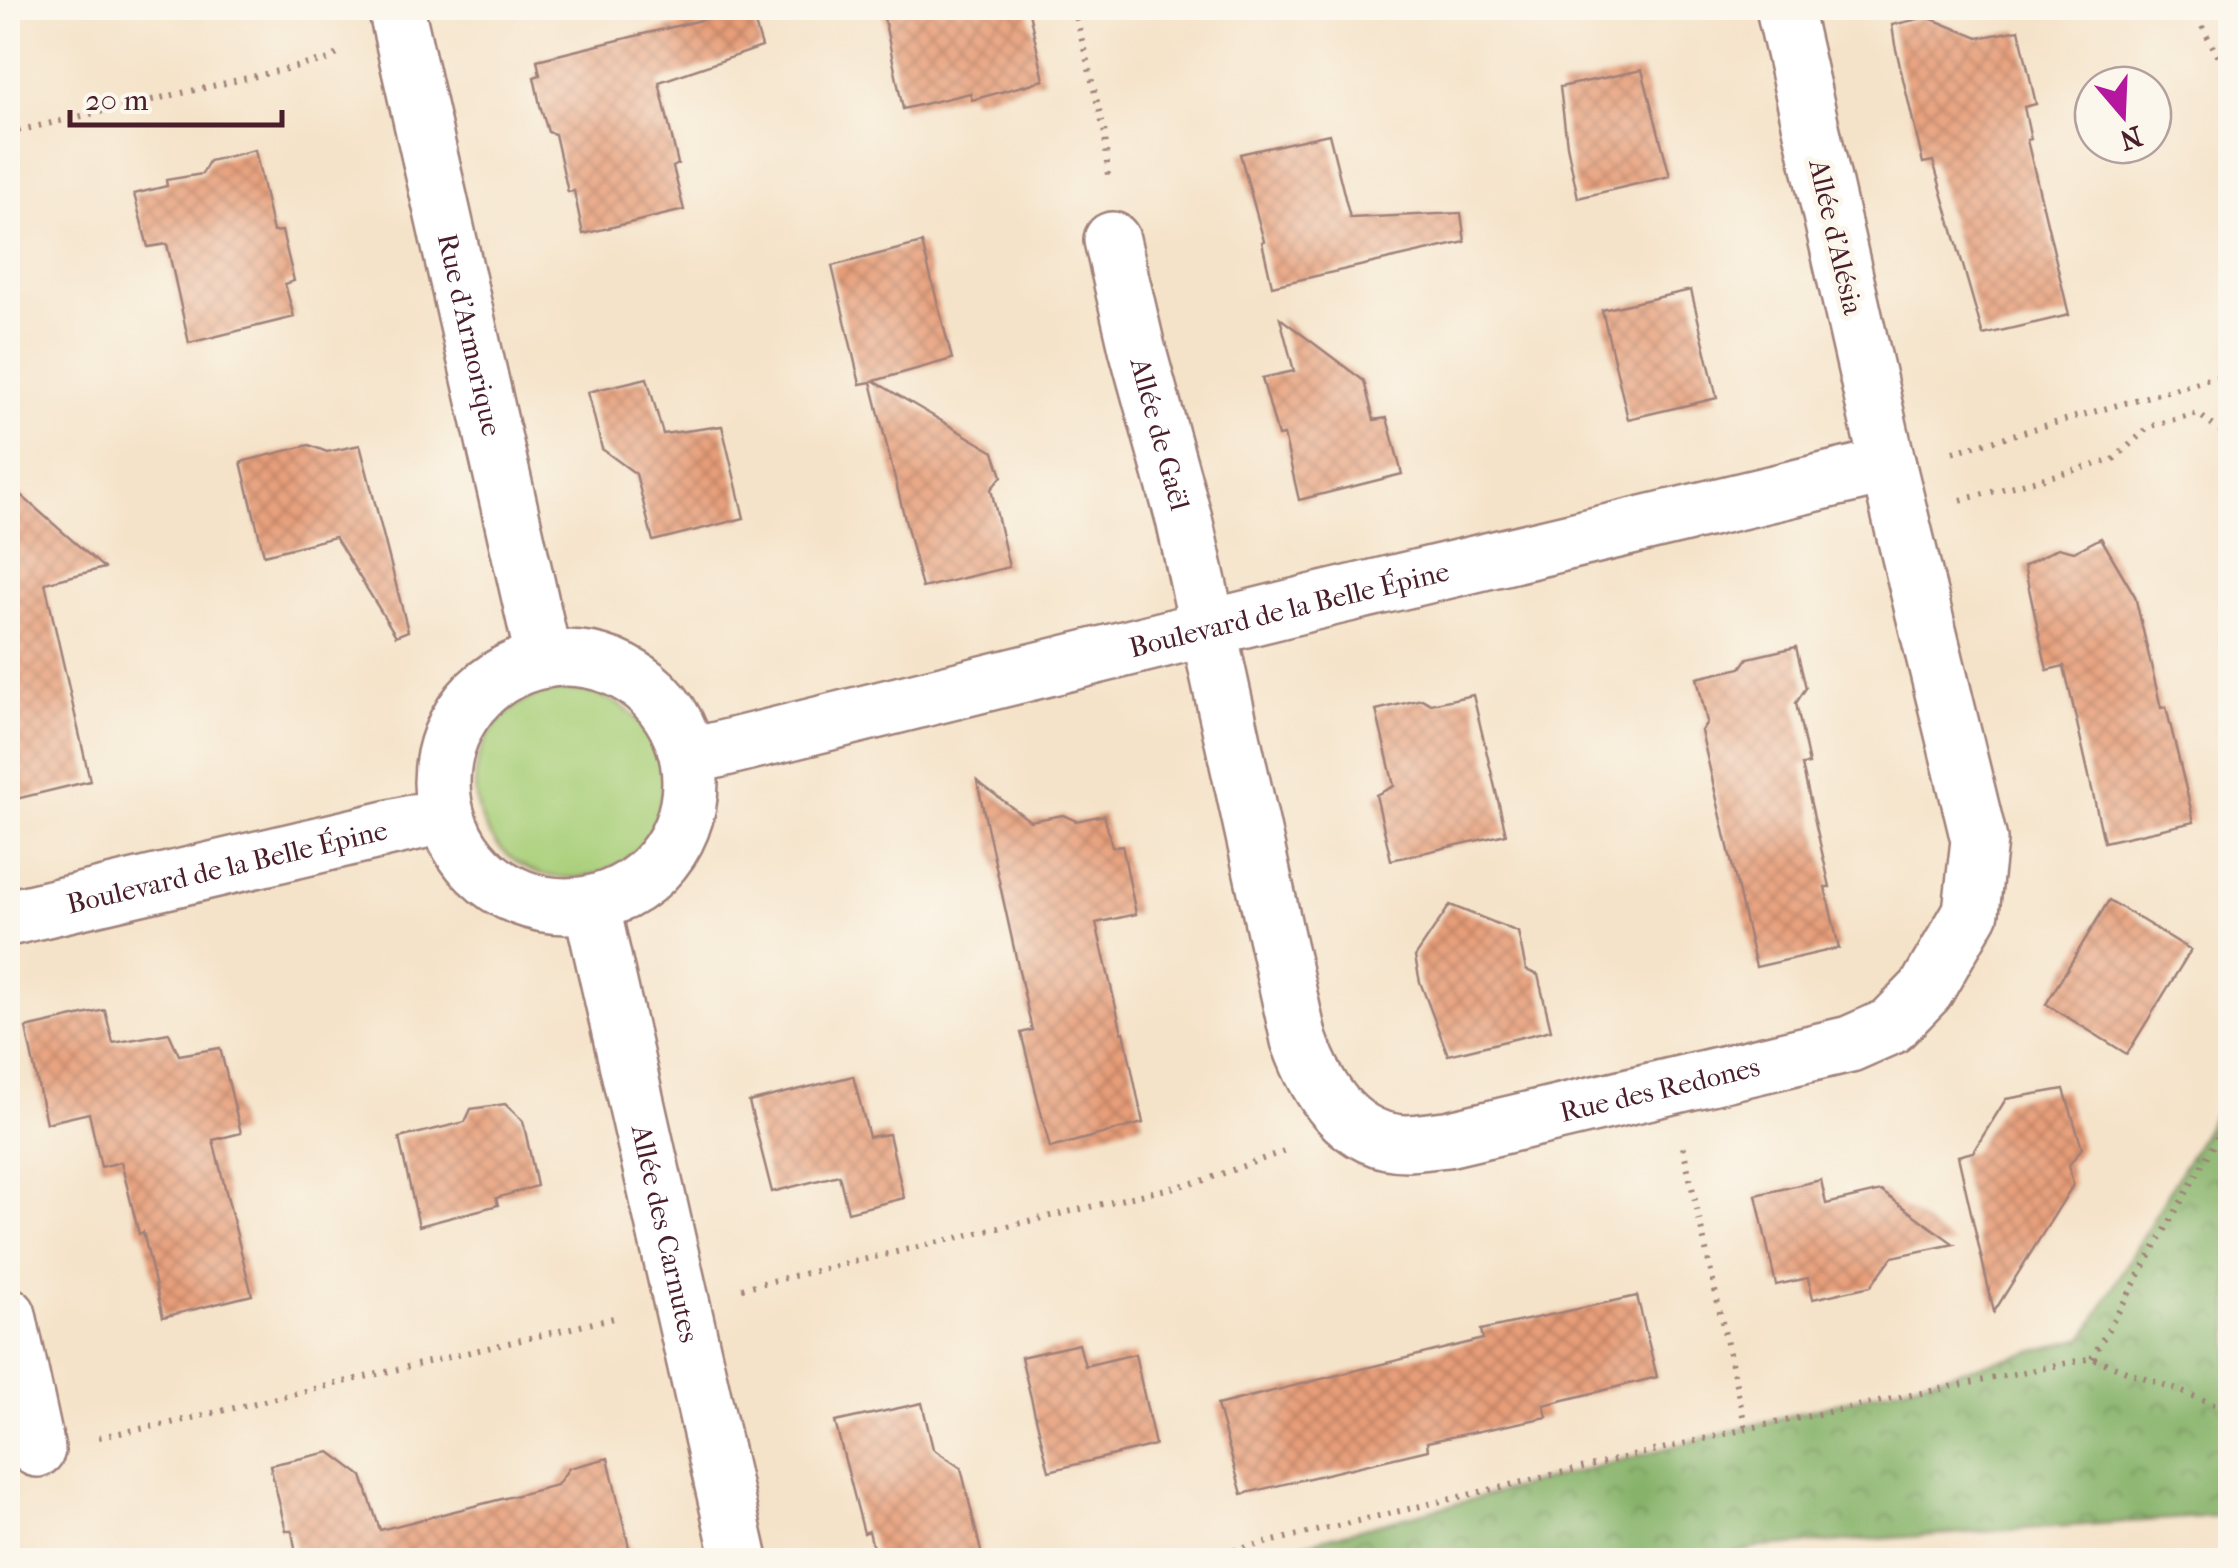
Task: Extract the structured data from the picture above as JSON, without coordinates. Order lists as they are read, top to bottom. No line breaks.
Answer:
{"streets":{"street":["Allée d'Alésia","Rue d'Armorique","Allée de Gaël","Boulevard de la Belle Épine","Rue des Redones","Allée des Carnutes"]},"crossings":[["Allée d'Alésia","Boulevard de la Belle Épine"],["Allée d'Alésia","Rue des Redones"],["Rue d'Armorique","Boulevard de la Belle Épine"],["Rue d'Armorique","Allée des Carnutes"],["Allée de Gaël","Boulevard de la Belle Épine"],["Allée de Gaël","Rue des Redones"],["Boulevard de la Belle Épine","Rue des Redones"],["Boulevard de la Belle Épine","Allée des Carnutes"]],"scale_bar":"20 m","north":"bottom"}
